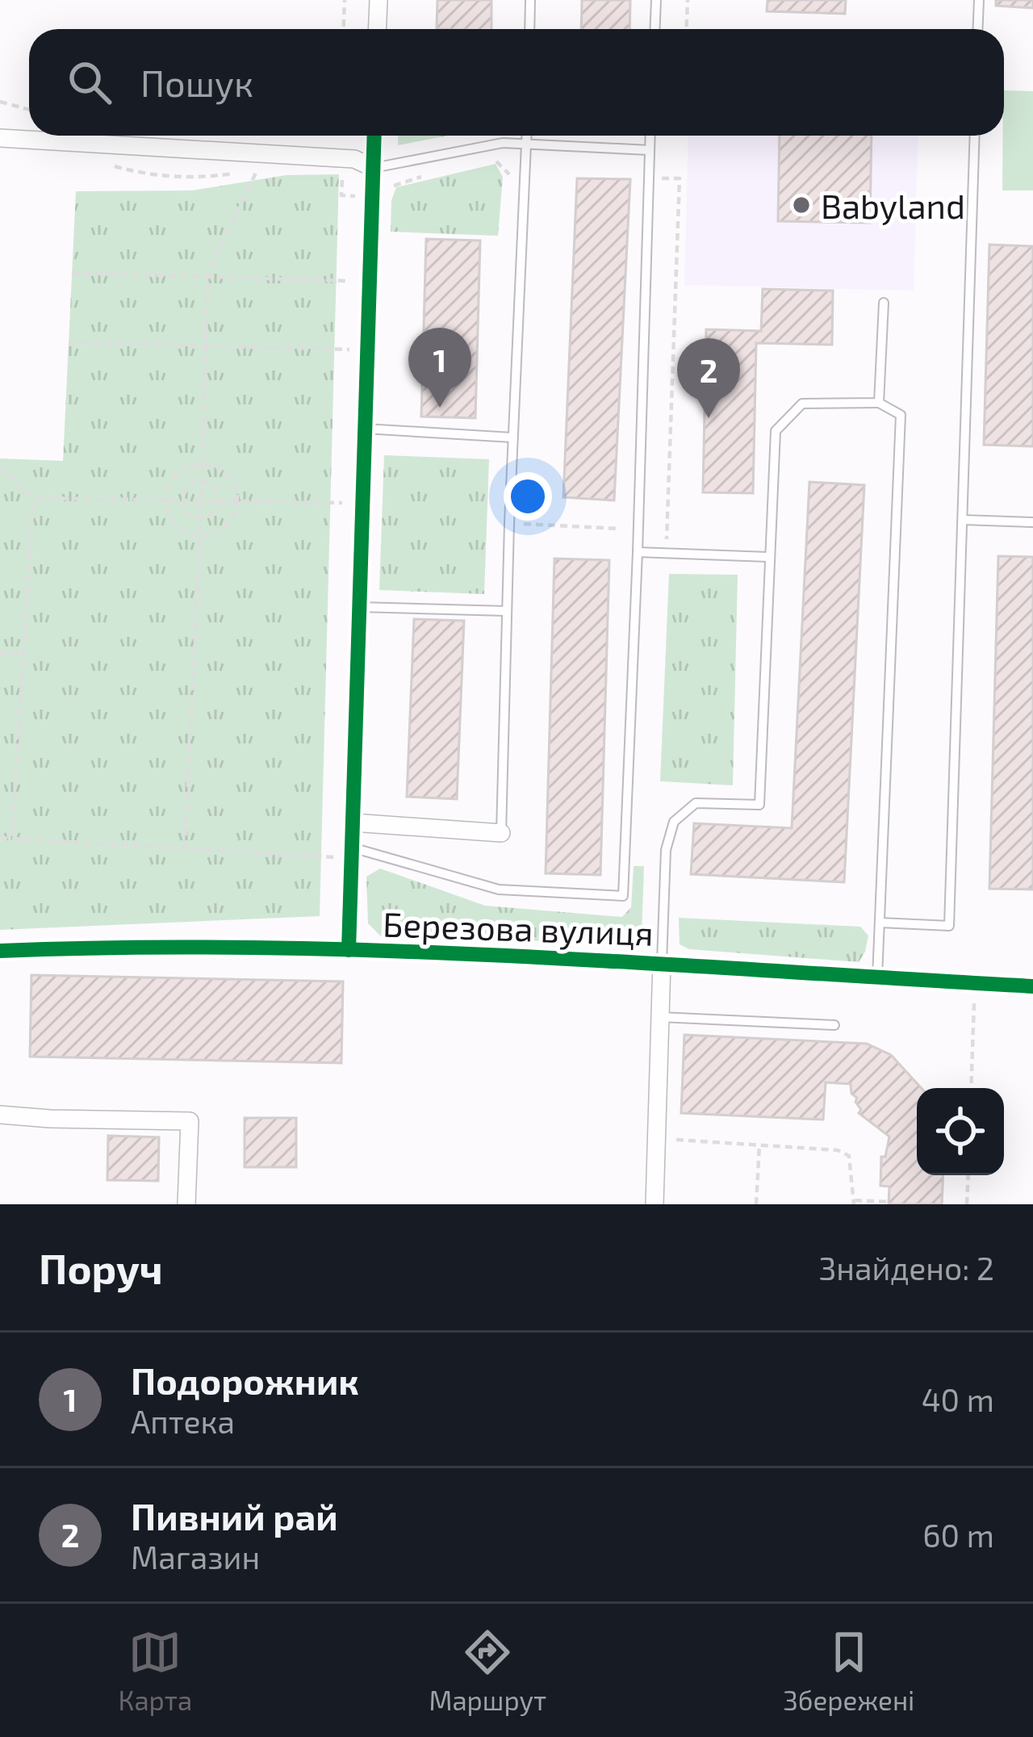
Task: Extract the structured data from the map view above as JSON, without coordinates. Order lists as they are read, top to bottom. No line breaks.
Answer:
{"streets":{"street":["Березова вулиця"]},"places":["Babyland"],"page":{"search":"Пошук","pins":["1","2"],"heading":["Поруч","Знайдено: 2"],"list":[{"mark":"1","name":"Подорожник","note":"Аптека","value":"40 m"},{"mark":"2","name":"Пивний рай","note":"Магазин","value":"60 m"}],"nav":["Карта","Маршрут","Збережені"]}}
